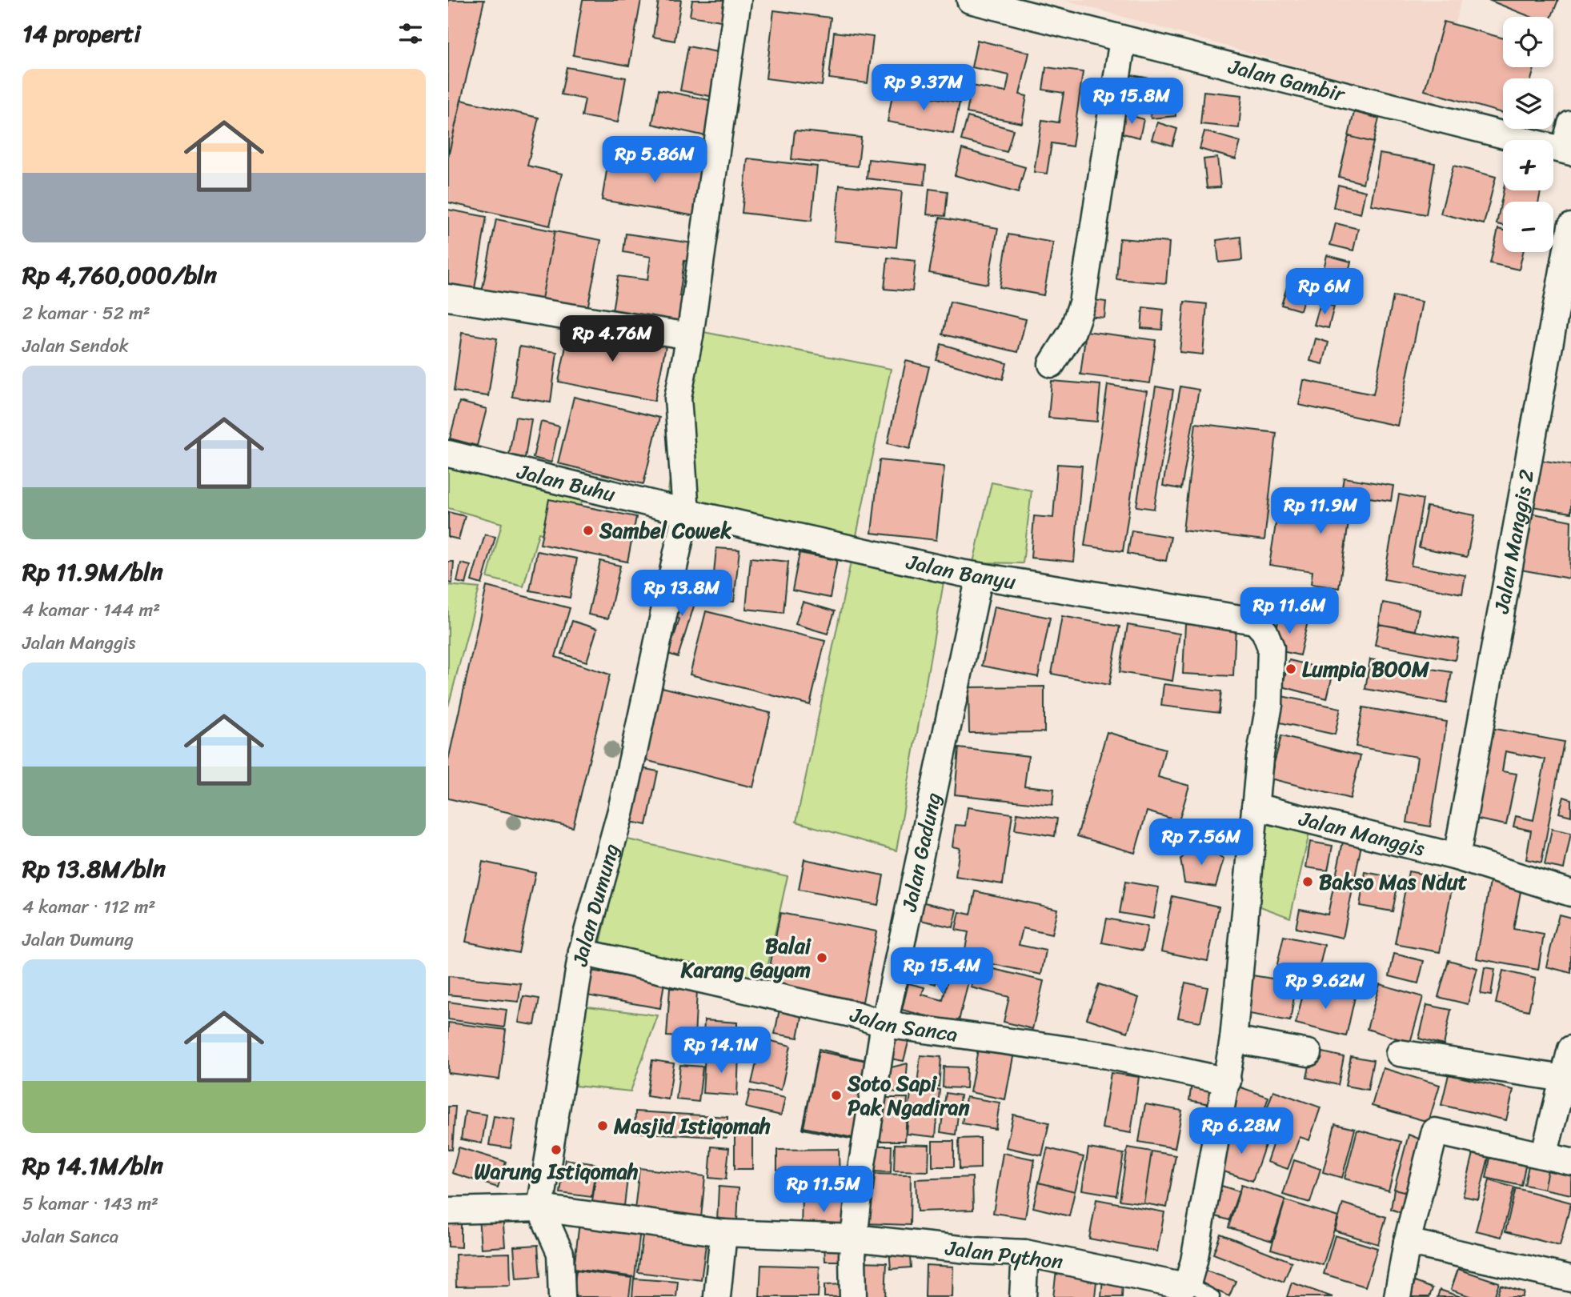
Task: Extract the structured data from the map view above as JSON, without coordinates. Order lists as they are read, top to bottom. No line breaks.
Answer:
{"streets":{"street":["Jalan Gambir","Jalan Buhu","Jalan Manggis 2","Jalan Banyu","Jalan Manggis","Jalan Gadung","Jalan Dumung","Jalan Sanca","Jalan Python"]},"crossings":[["Jalan Buhu","Jalan Banyu"],["Jalan Buhu","Jalan Dumung"],["Jalan Manggis 2","Jalan Manggis"],["Jalan Banyu","Jalan Manggis"],["Jalan Banyu","Jalan Gadung"],["Jalan Banyu","Jalan Dumung"],["Jalan Gadung","Jalan Sanca"],["Jalan Gadung","Jalan Python"],["Jalan Dumung","Jalan Sanca"],["Jalan Dumung","Jalan Python"]],"places":["Sambel Cowek","Lumpia BOOM","Bakso Mas Ndut","Balai Karang Gayam","Soto Sapi Pak Ngadiran","Masjid Istiqomah","Warung Istiqomah"],"page":{"heading":"14 properti","map_buttons":["+","−"],"price":["Rp 9.37M","Rp 15.8M","Rp 5.86M","Rp 6M","Rp 4.76M","Rp 11.9M","Rp 13.8M","Rp 11.6M","Rp 7.56M","Rp 15.4M","Rp 9.62M","Rp 14.1M","Rp 6.28M","Rp 11.5M"],"list":[{"name":"Rp 4,760,000/bln","note":"2 kamar · 52 m² · Jalan Sendok"},{"name":"Rp 11.9M/bln","note":"4 kamar · 144 m² · Jalan Manggis"},{"name":"Rp 13.8M/bln","note":"4 kamar · 112 m² · Jalan Dumung"},{"name":"Rp 14.1M/bln","note":"5 kamar · 143 m² · Jalan Sanca"}]}}
